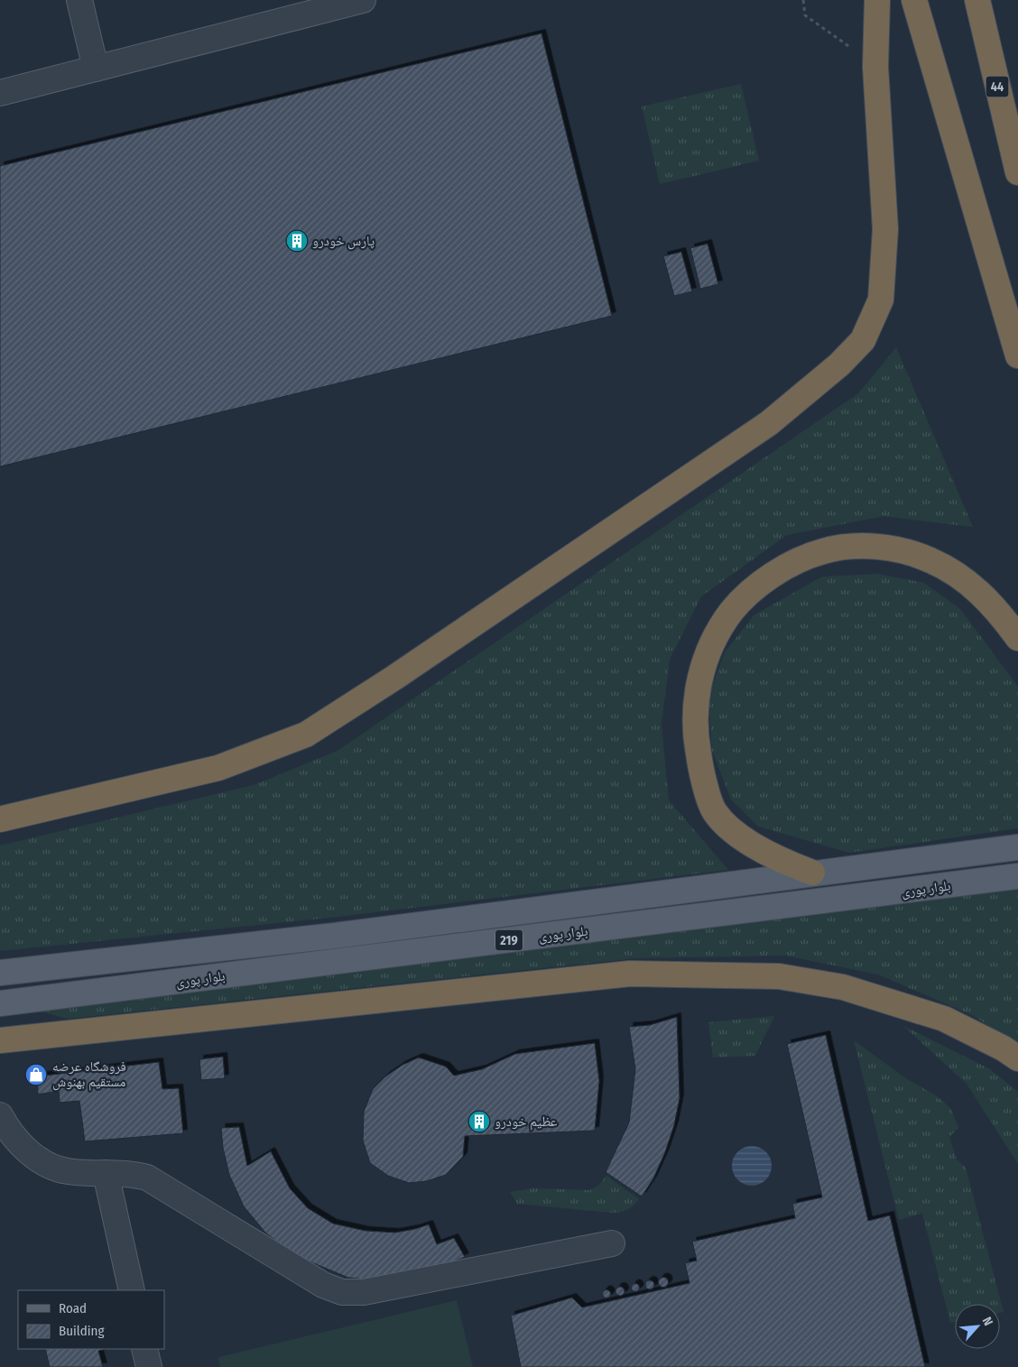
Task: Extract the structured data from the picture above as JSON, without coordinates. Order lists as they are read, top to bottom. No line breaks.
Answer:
{"streets":{"highway":["44"],"main road":["بلوار پوری","219"]},"places":{"building":["پارس خودرو","عظیم خودرو"],"shop":["فروشگاه عرضه مستقیم بهنوش"]},"legend":["Road","Building"],"north":"top right"}
